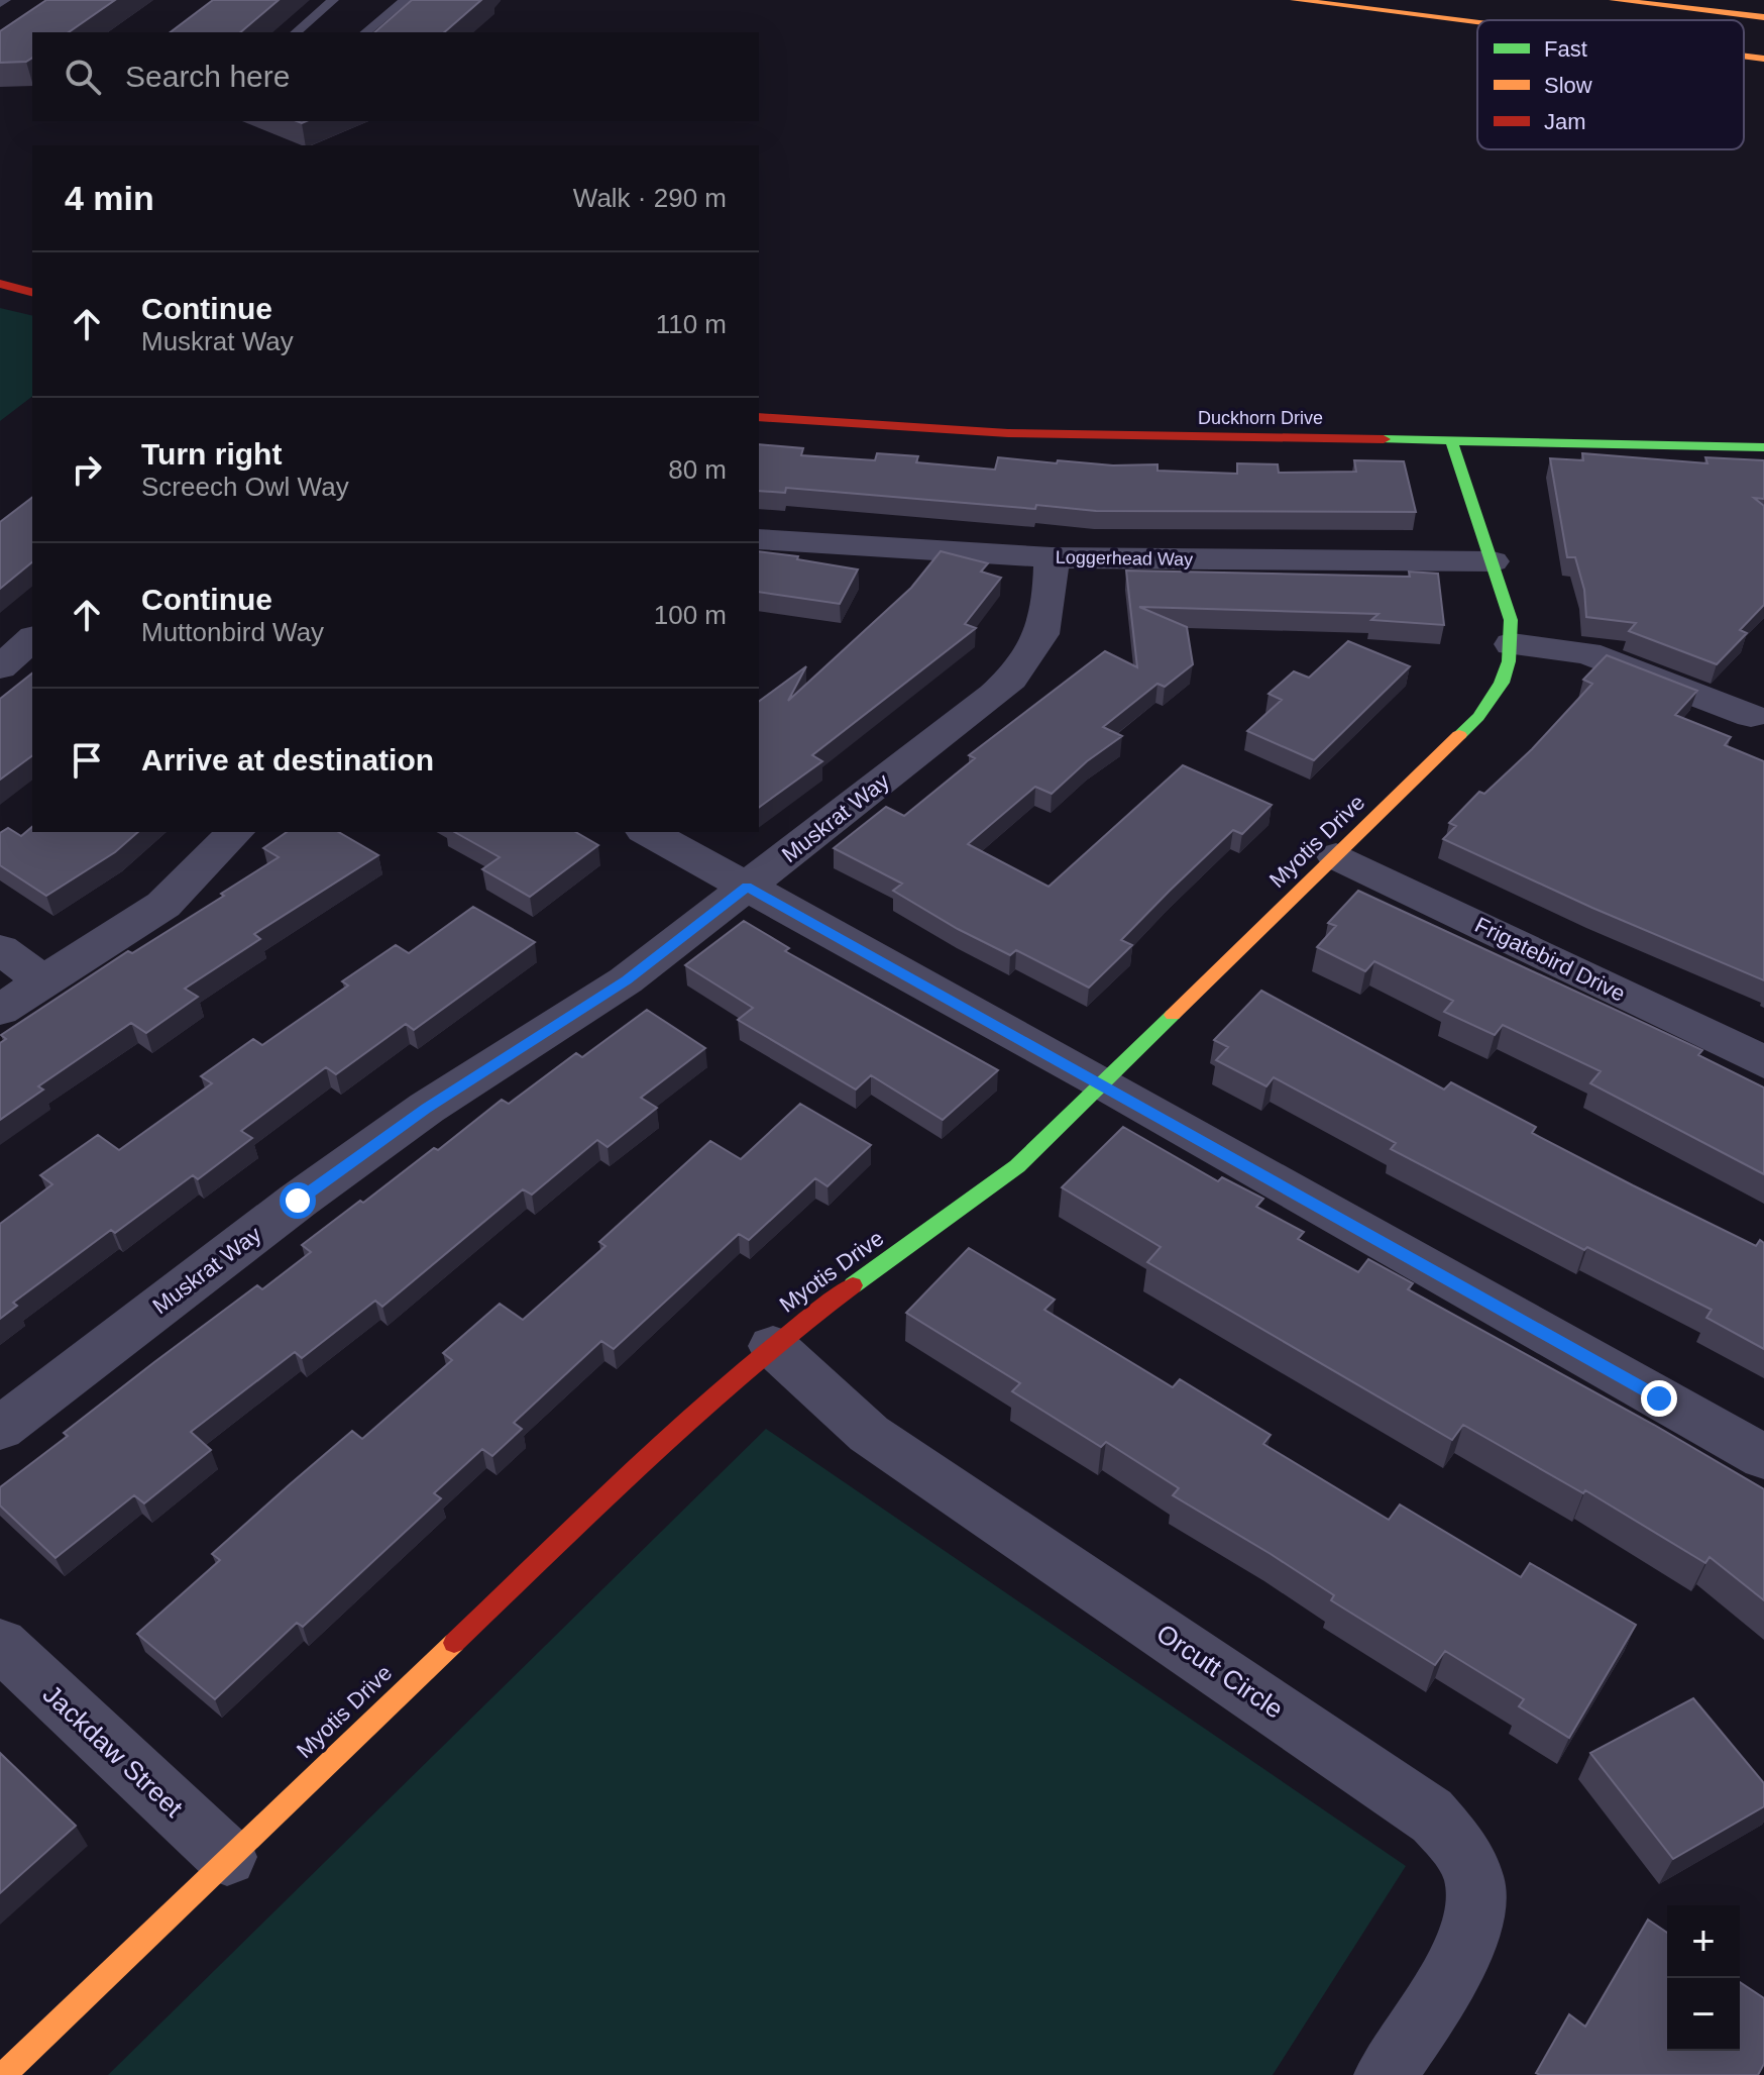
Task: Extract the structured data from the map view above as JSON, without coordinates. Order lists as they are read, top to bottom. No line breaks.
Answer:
{"streets":{"main road":["Duckhorn Drive","Myotis Drive"],"street":["Loggerhead Way","Muskrat Way","Frigatebird Drive","Orcutt Circle","Jackdaw Street"]},"crossings":[["Duckhorn Drive","Myotis Drive"],["Loggerhead Way","Muskrat Way"],["Loggerhead Way","Myotis Drive"],["Myotis Drive","Frigatebird Drive"],["Myotis Drive","Orcutt Circle"],["Myotis Drive","Jackdaw Street"]],"legend":["Fast","Slow","Jam"],"page":{"search":"Search here","heading":["4 min","Walk · 290 m"],"list":[["Continue","Muskrat Way","110 m"],["Turn right","Screech Owl Way","80 m"],["Continue","Muttonbird Way","100 m"],"Arrive at destination"],"map_buttons":["+","−"]}}
